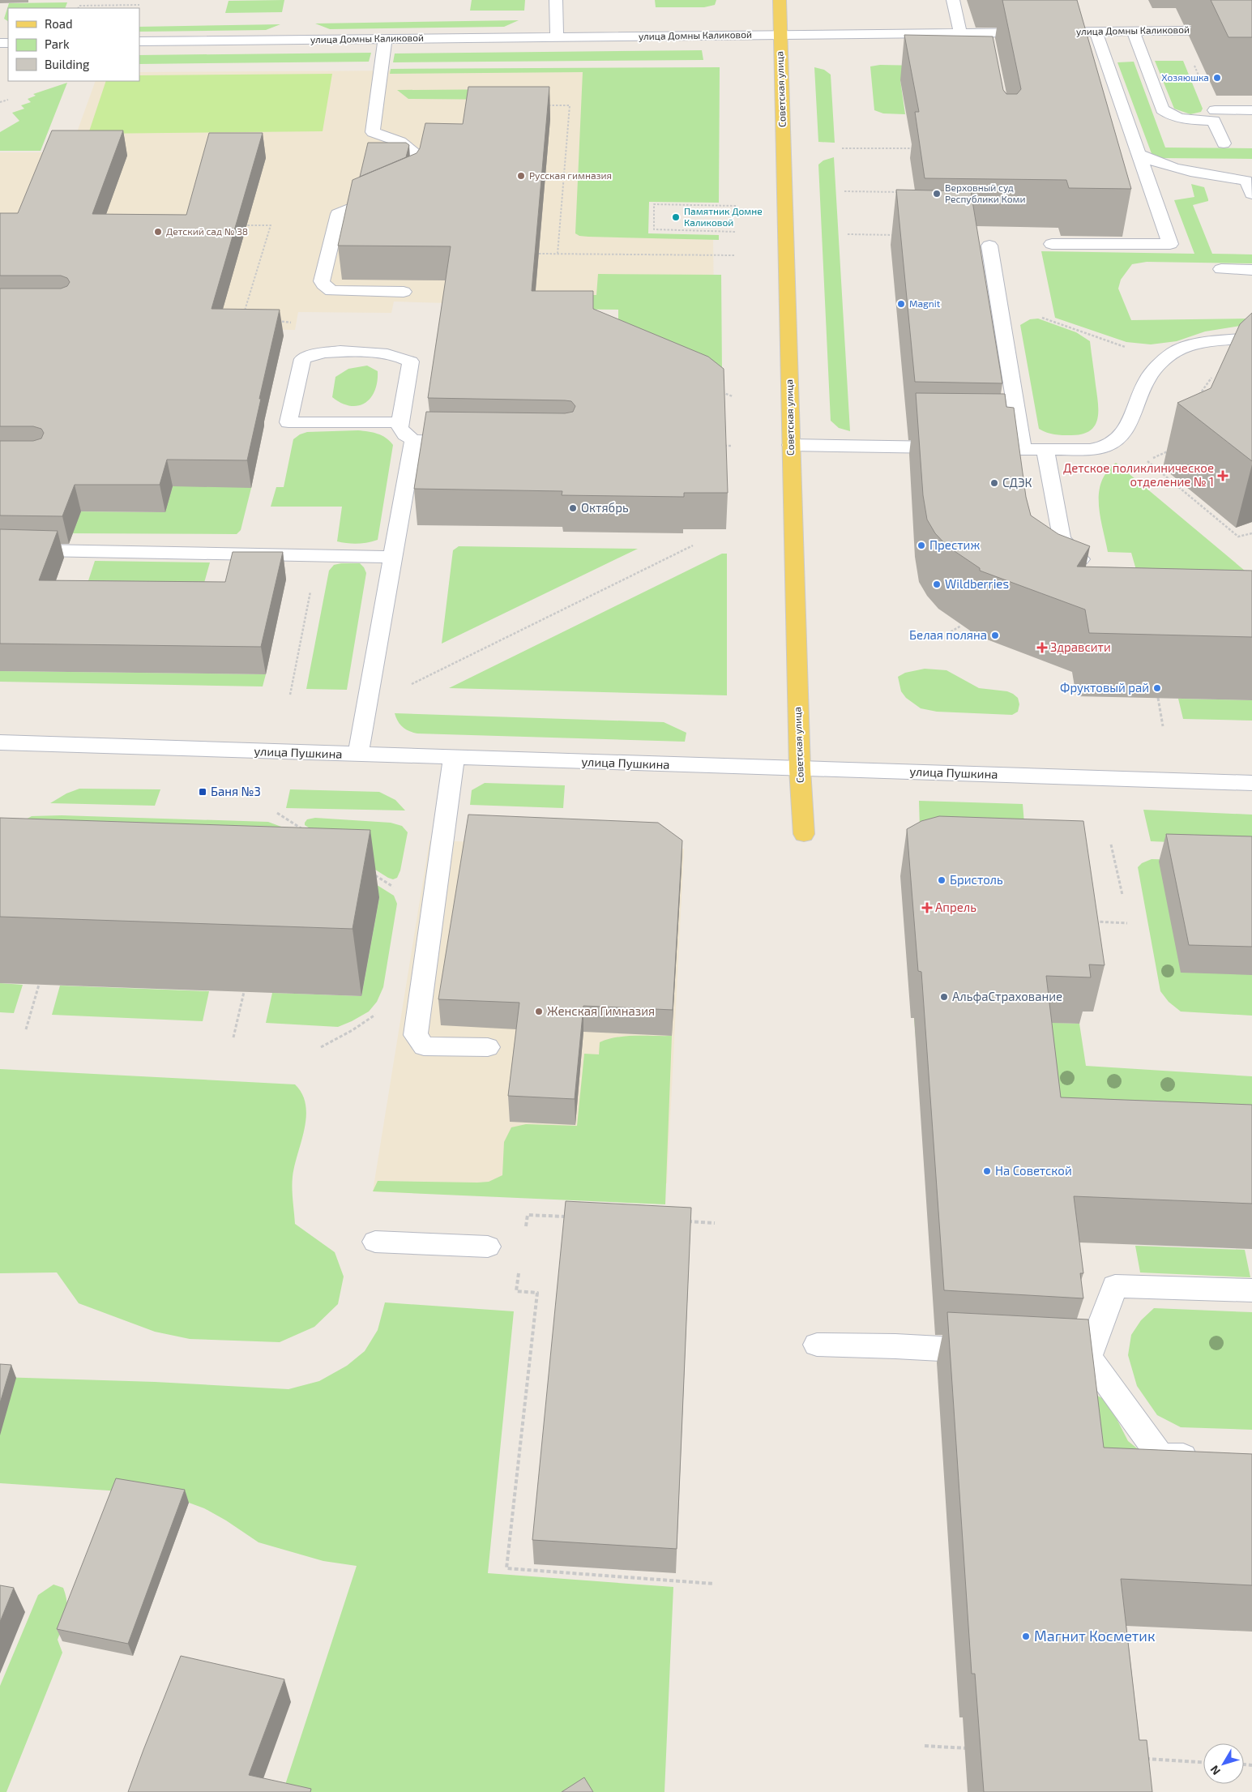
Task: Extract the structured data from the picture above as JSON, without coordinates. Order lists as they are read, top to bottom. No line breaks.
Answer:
{"streets":{"main road":["Советская улица"],"street":["улица Домны Каликовой","улица Пушкина"]},"crossings":[["улица Домны Каликовой","Советская улица"],["Советская улица","улица Пушкина"]],"places":{"other":["Хозяюшка","Русская гимназия","Верховный суд Республики Коми","Памятник Домне Каликовой","Детский сад № 38","Magnit","СДЭК","Октябрь","Престиж","Wildberries","Белая поляна","Фруктовый рай","Бристоль","АльфаСтрахование","Женская Гимназия","На Советской","Магнит Косметик"],"health":["Детское поликлиническое отделение № 1","Здравсити","Апрель"],"transit":["Баня №3"]},"legend":["Road","Park","Building"],"north":"bottom left"}
